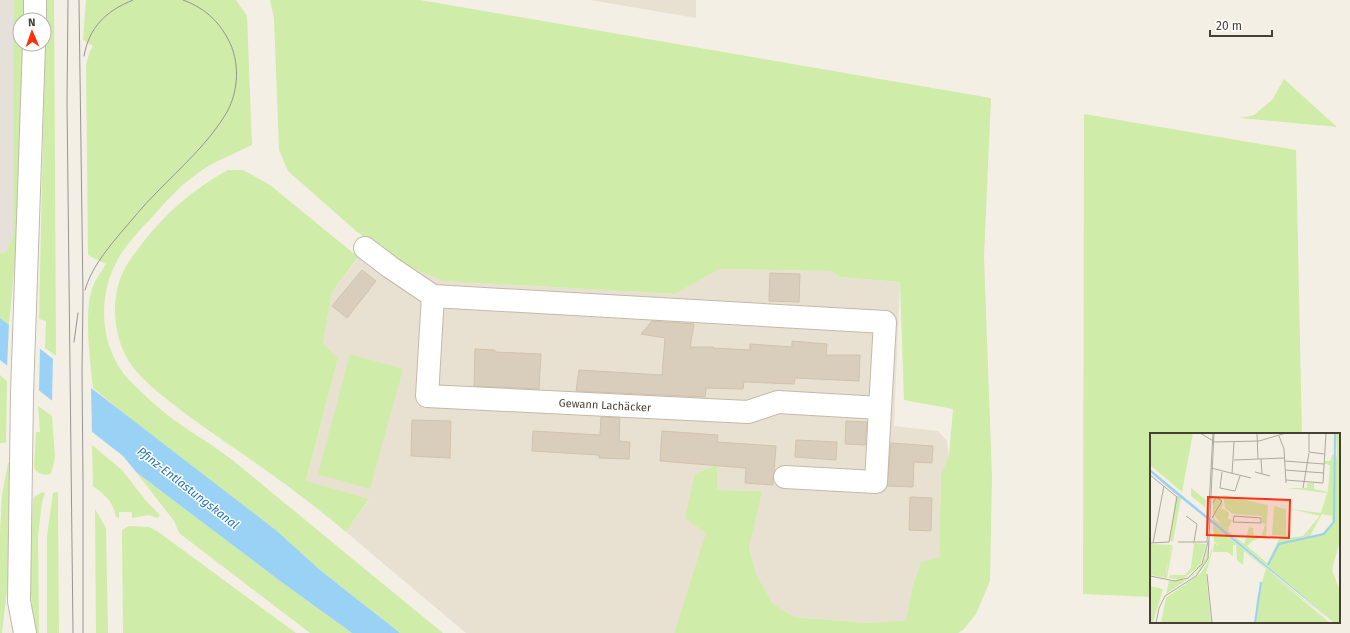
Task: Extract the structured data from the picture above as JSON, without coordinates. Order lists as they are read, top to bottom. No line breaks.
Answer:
{"streets":{"street":["Gewann Lachäcker"]},"water":["Pfinz-Entlastungskanal"],"scale_bar":"20 m","north":"top"}
